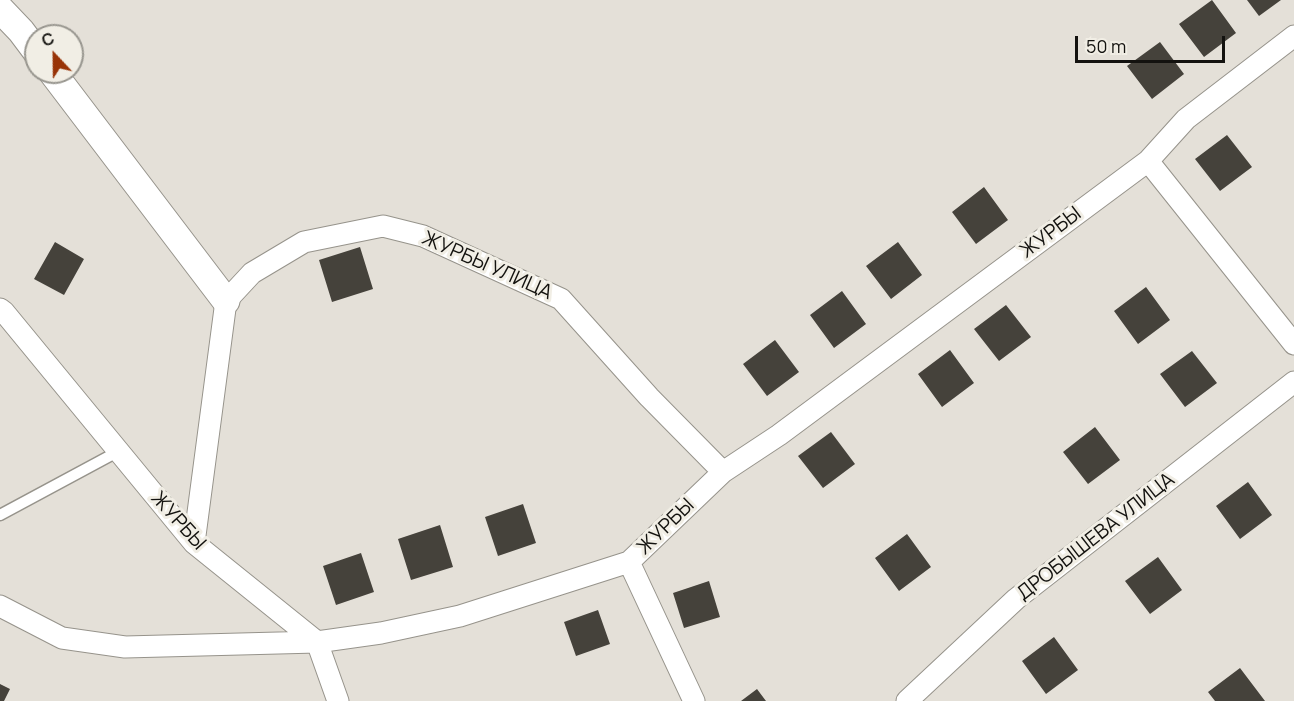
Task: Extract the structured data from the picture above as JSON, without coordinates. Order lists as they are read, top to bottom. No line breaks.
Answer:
{"streets":{"street":["ЖУРБЫ","ЖУРБЫ УЛИЦА","ДРОБЫШЕВА УЛИЦА"]},"crossings":[["ЖУРБЫ","ЖУРБЫ УЛИЦА"]],"scale_bar":"50 m","north":"top"}
